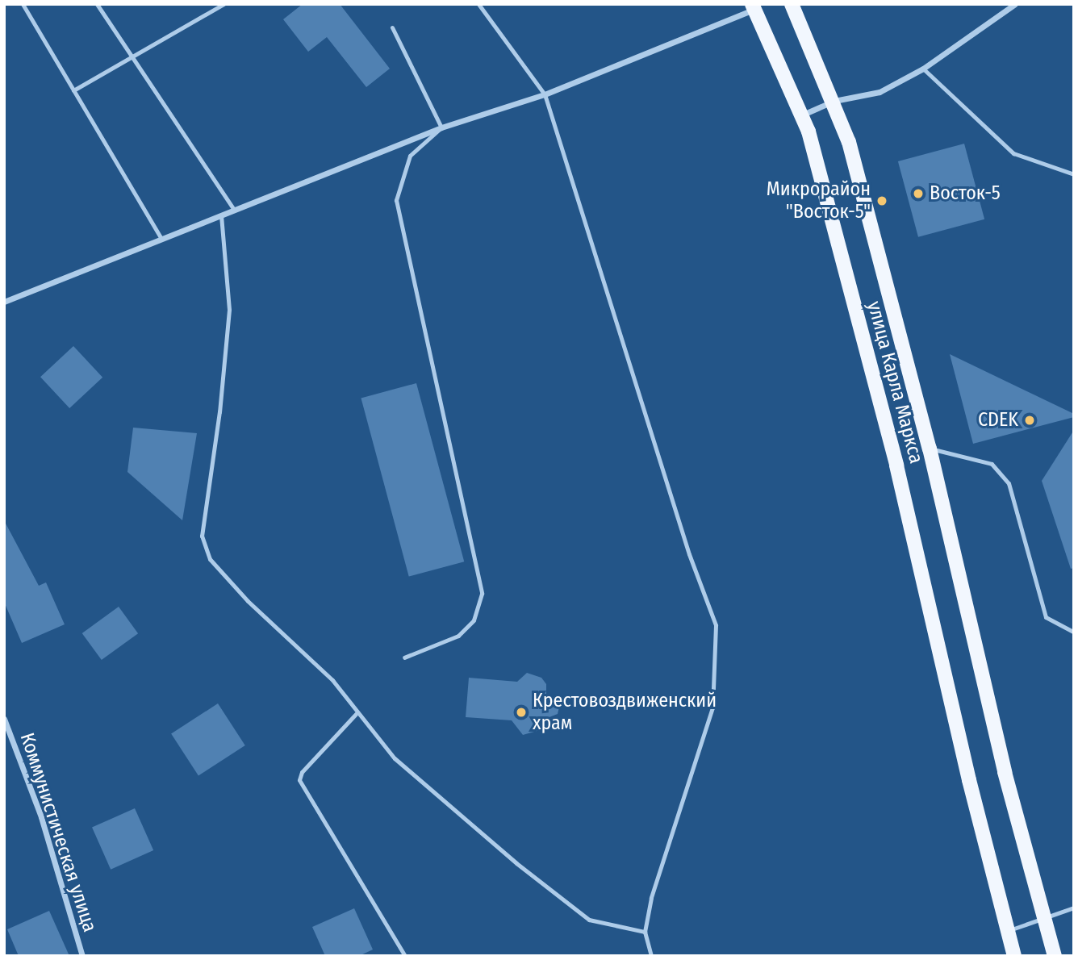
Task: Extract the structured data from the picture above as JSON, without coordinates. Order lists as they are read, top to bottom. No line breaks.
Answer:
{"streets":{"main road":["улица Карла Маркса"],"street":["Коммунистическая улица"]},"places":["Восток-5","Микрорайон \"Восток-5\"","CDEK","Крестовоздвиженский храм"]}
